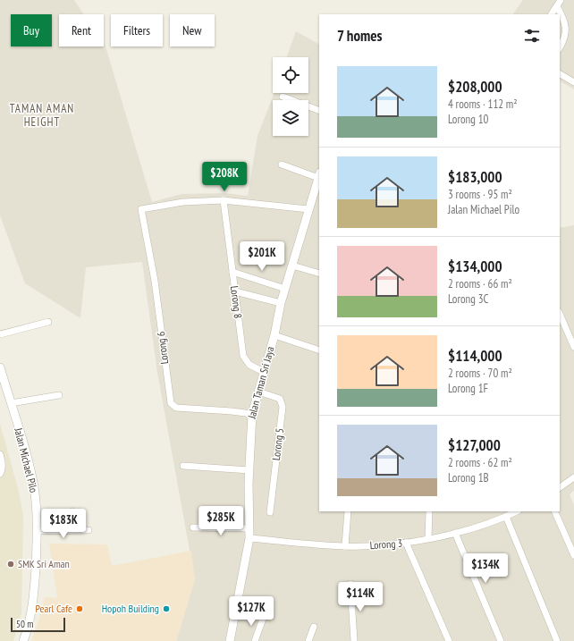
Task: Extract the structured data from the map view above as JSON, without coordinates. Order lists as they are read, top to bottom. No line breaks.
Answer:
{"streets":{"street":["Lorong 8","Lorong 6","Jalan Taman Sri Jaya","Lorong 5","Jalan Michael Pilo","Lorong 3"]},"crossings":[["Lorong 8","Lorong 6"],["Lorong 8","Jalan Taman Sri Jaya"],["Lorong 6","Jalan Taman Sri Jaya"],["Jalan Taman Sri Jaya","Lorong 5"],["Jalan Taman Sri Jaya","Lorong 3"]],"districts":["TAMAN AMAN HEIGHT"],"places":["SMK Sri Aman","Pearl Cafe","Hopoh Building"],"scale_bar":"50 m","page":{"chip":["Buy","Rent","Filters","New"],"heading":"7 homes","list":[{"name":"$208,000","note":"4 rooms · 112 m² · Lorong 10"},{"name":"$183,000","note":"3 rooms · 95 m² · Jalan Michael Pilo"},{"name":"$134,000","note":"2 rooms · 66 m² · Lorong 3C"},{"name":"$114,000","note":"2 rooms · 70 m² · Lorong 1F"},{"name":"$127,000","note":"2 rooms · 62 m² · Lorong 1B"}],"price":["$208K","$201K","$285K","$183K","$134K","$114K","$127K"],"scale":"50 m"}}
